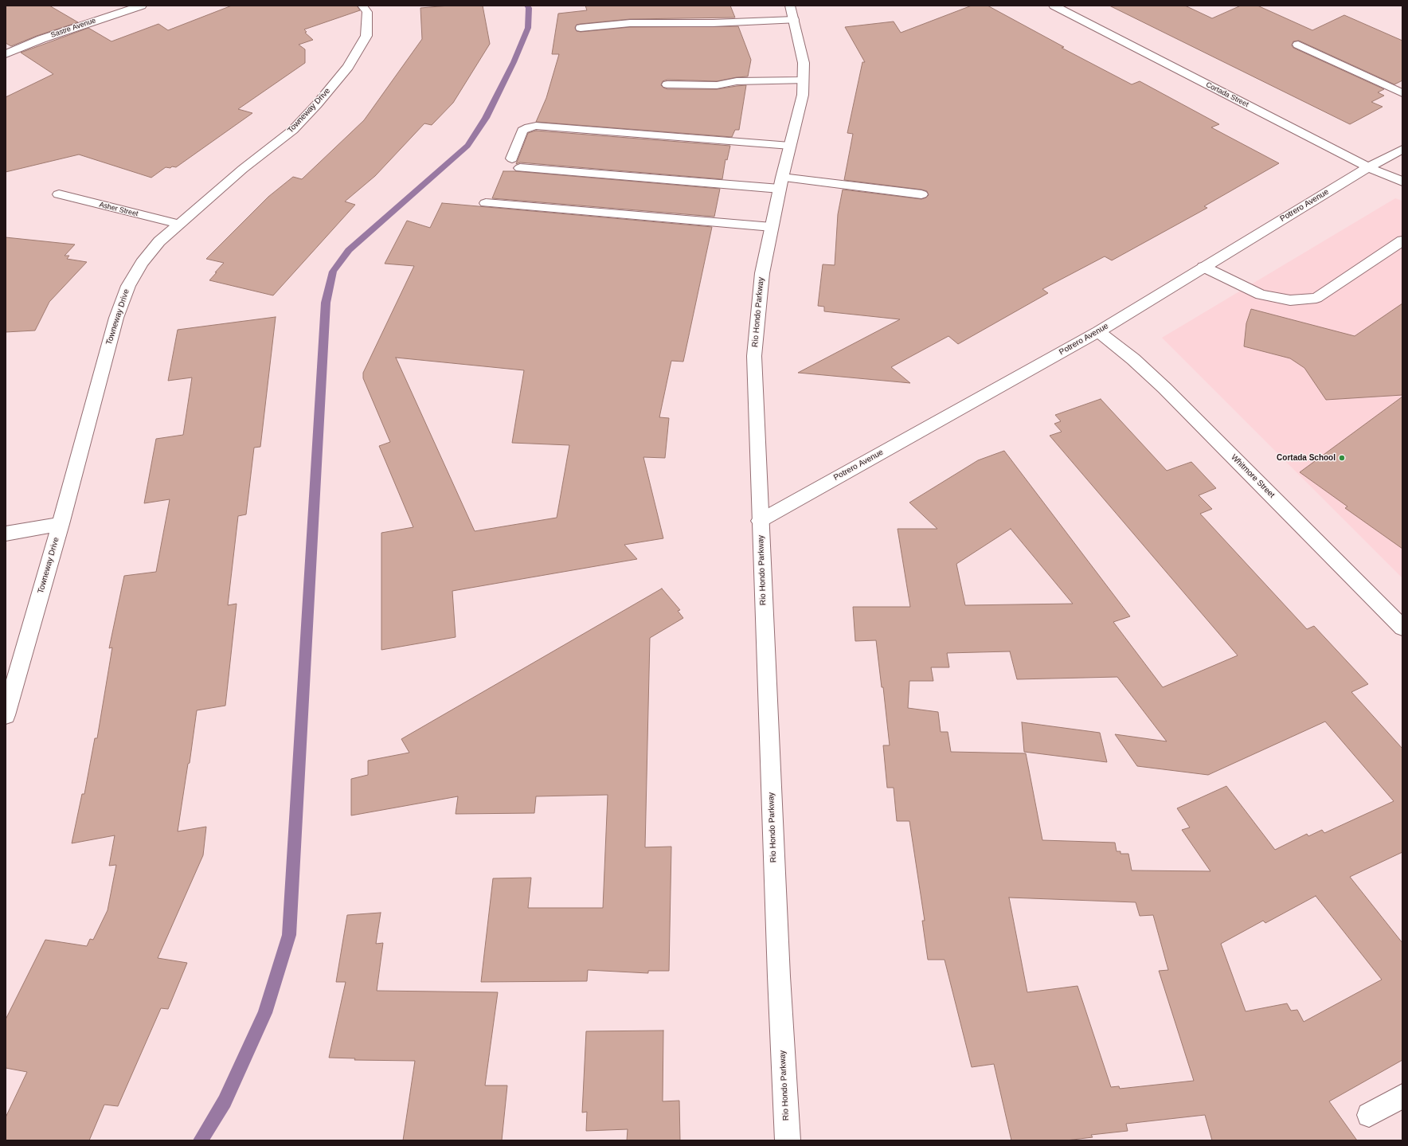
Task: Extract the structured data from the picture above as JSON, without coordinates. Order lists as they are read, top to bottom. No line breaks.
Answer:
{"streets":{"street":["Sastre Avenue","Cortada Street","Towneway Drive","Potrero Avenue","Asher Street","Rio Hondo Parkway","Whitmore Street"]},"crossings":[["Cortada Street","Potrero Avenue"],["Towneway Drive","Asher Street"],["Potrero Avenue","Rio Hondo Parkway"],["Potrero Avenue","Whitmore Street"]],"places":["Cortada School"]}
